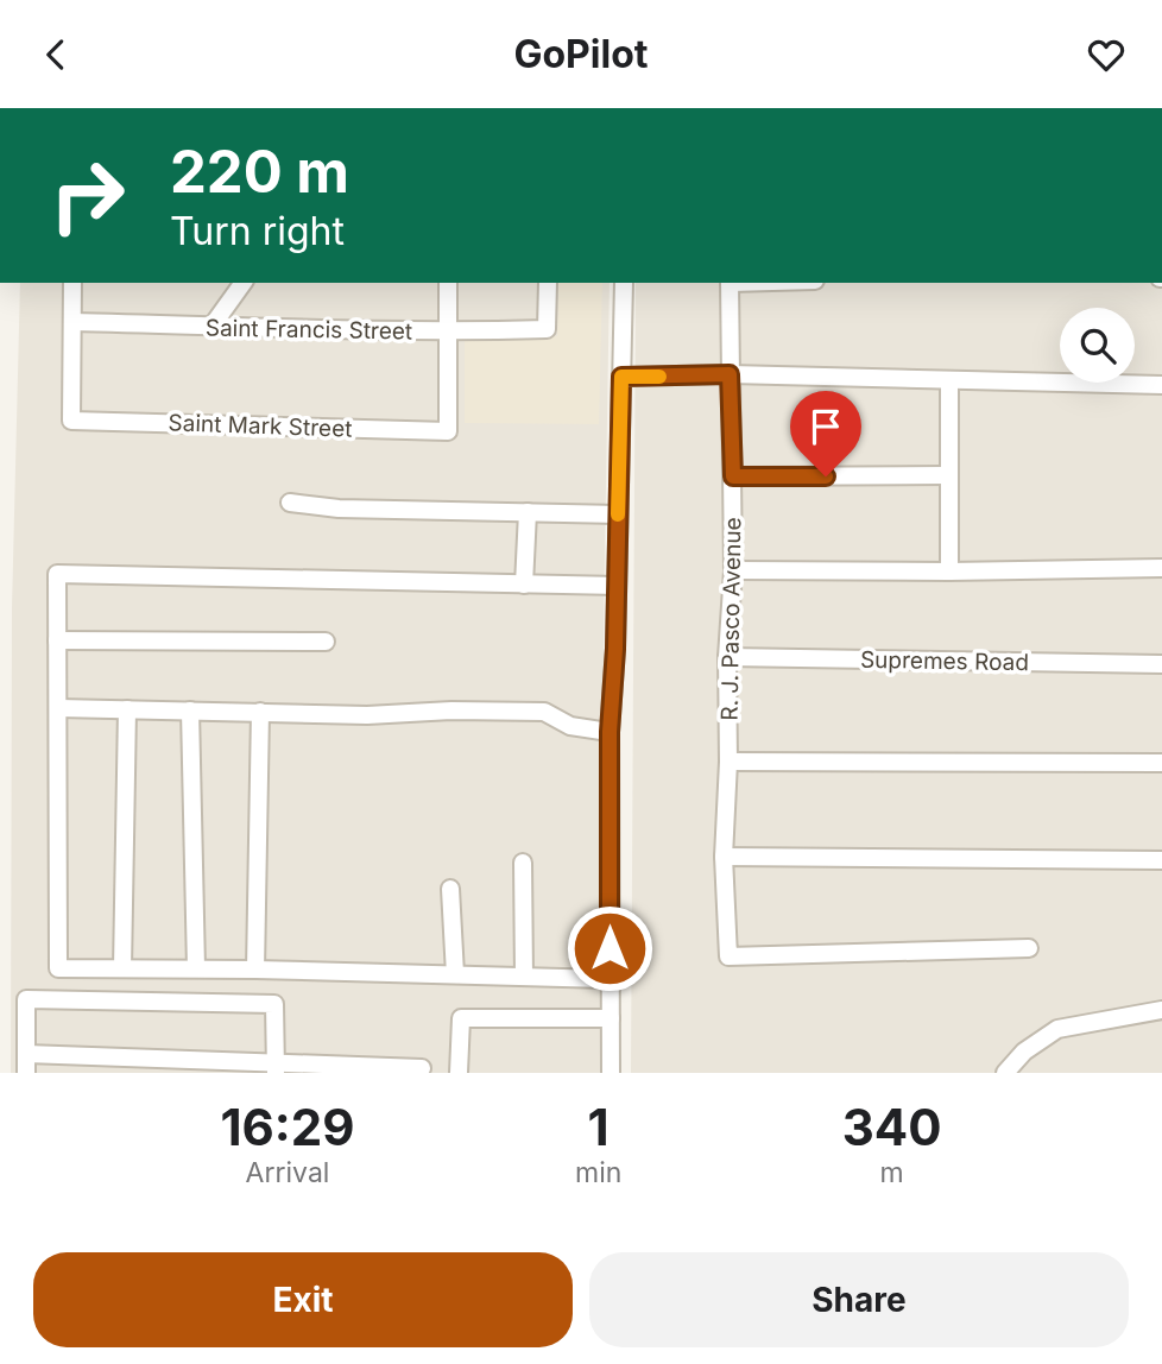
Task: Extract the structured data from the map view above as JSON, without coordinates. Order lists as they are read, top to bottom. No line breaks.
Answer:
{"streets":{"street":["Saint Francis Street","Saint Mark Street","R. J. Pasco Avenue","Supremes Road"]},"crossings":[["Saint Francis Street","Saint Mark Street"],["R. J. Pasco Avenue","Supremes Road"]],"page":{"header":"GoPilot","turn":["220 m","Turn right"],"eta":["16:29","Arrival","1","min","340","m"],"buttons":["Exit","Share"]}}
